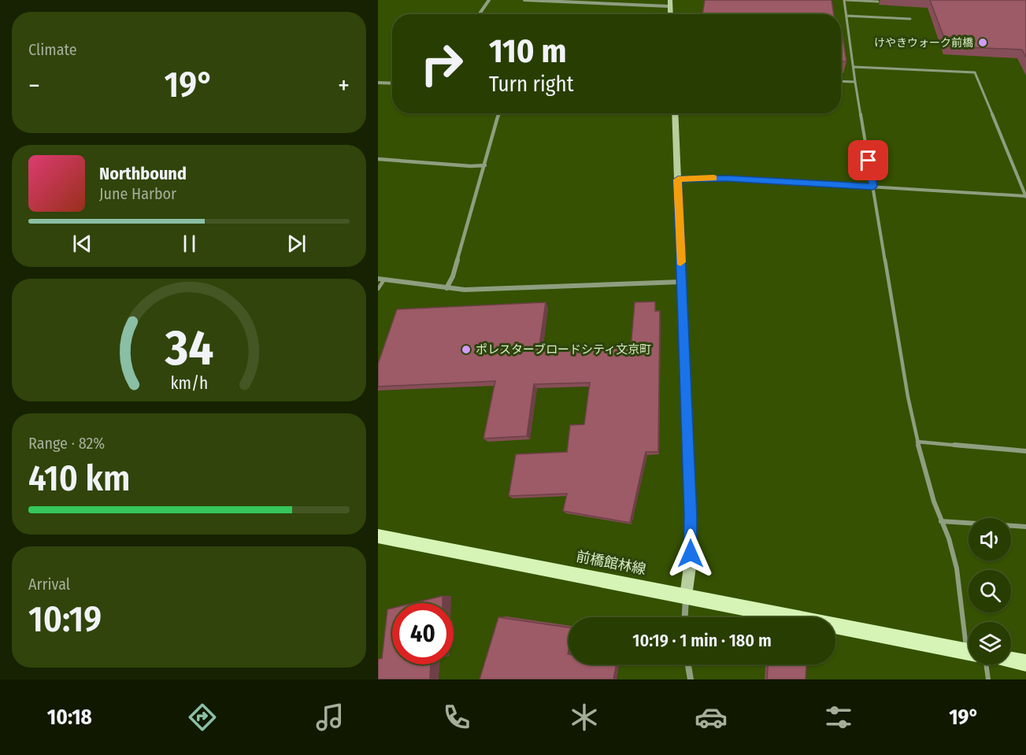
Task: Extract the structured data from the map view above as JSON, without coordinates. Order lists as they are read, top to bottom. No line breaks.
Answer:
{"streets":{"main road":["前橋館林線"]},"places":["けやきウォーク前橋","ポレスターブロードシティ文京町"],"page":{"tile":["Climate",["Range · 82%","410 km"],["Arrival","10:19"]],"turn":["110 m","Turn right"],"heat":["−","19°","+"],"song":["Northbound","June Harbor"],"limit":"40","trip":"10:19 · 1 min · 180 m","tabs":["10:18","19°"],"gauge":["34","km/h"]}}
